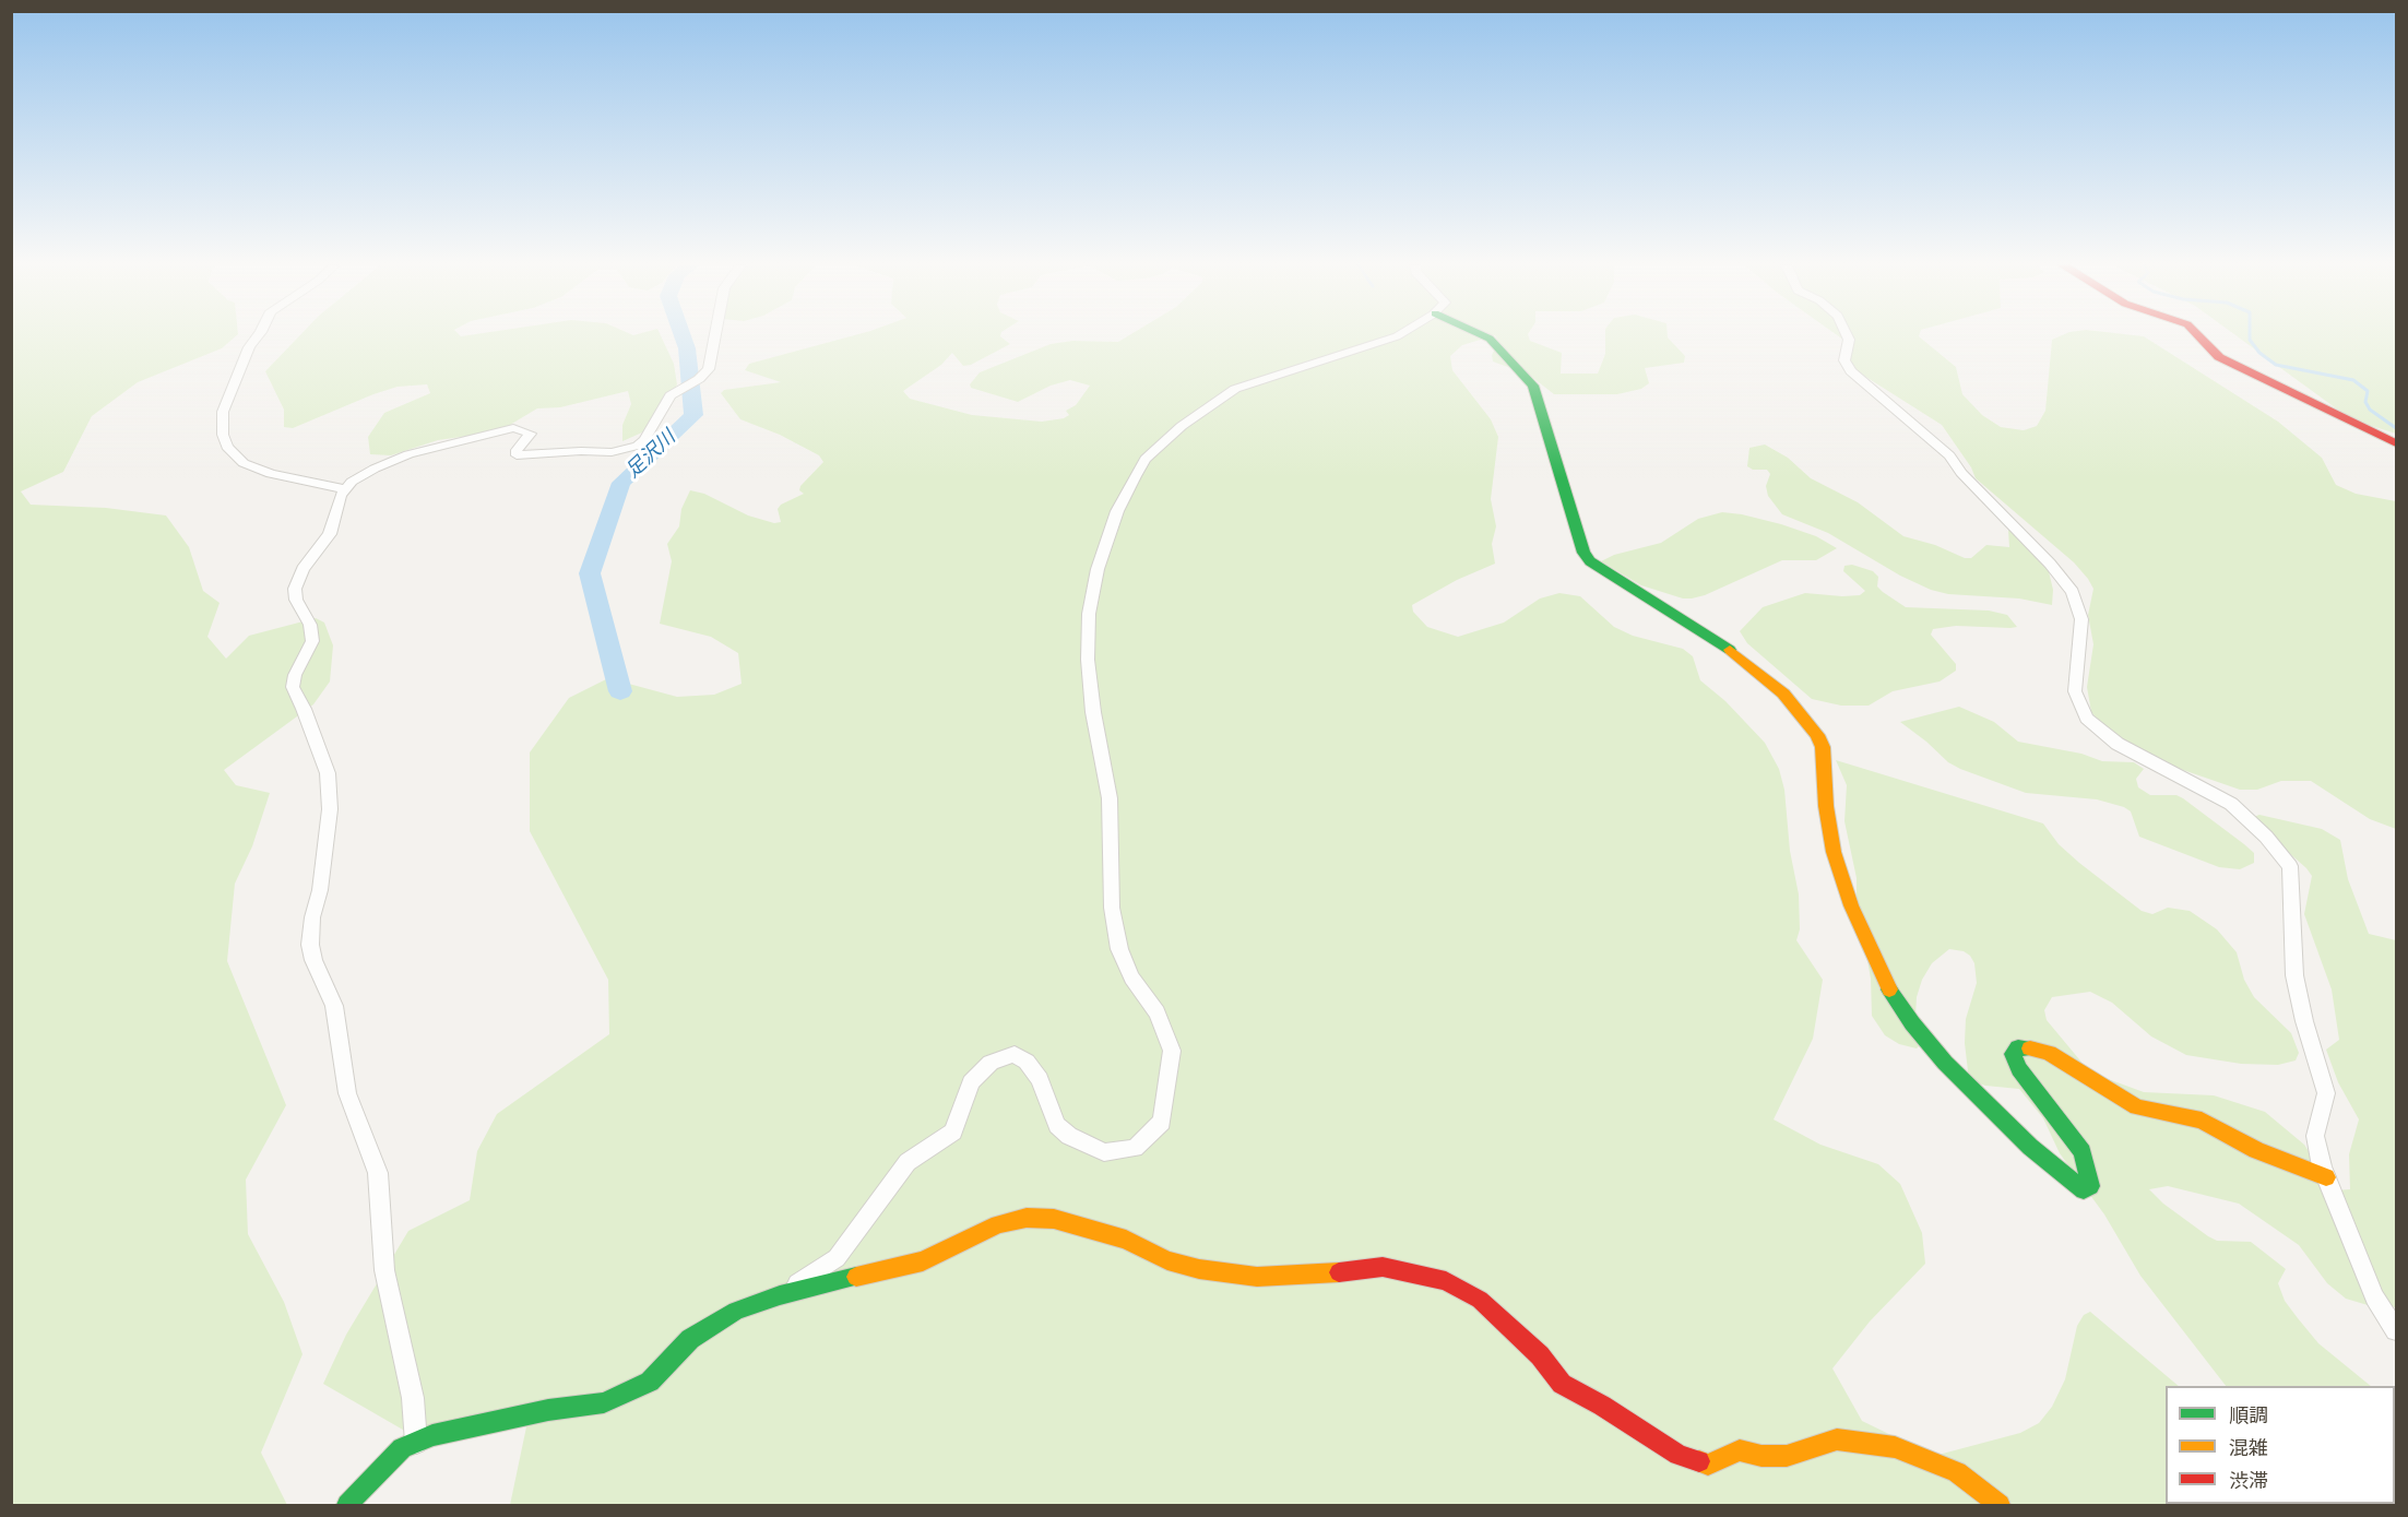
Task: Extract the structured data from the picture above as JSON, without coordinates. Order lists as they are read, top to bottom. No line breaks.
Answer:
{"water":["足沢川"],"legend":["順調","混雑","渋滞"]}
